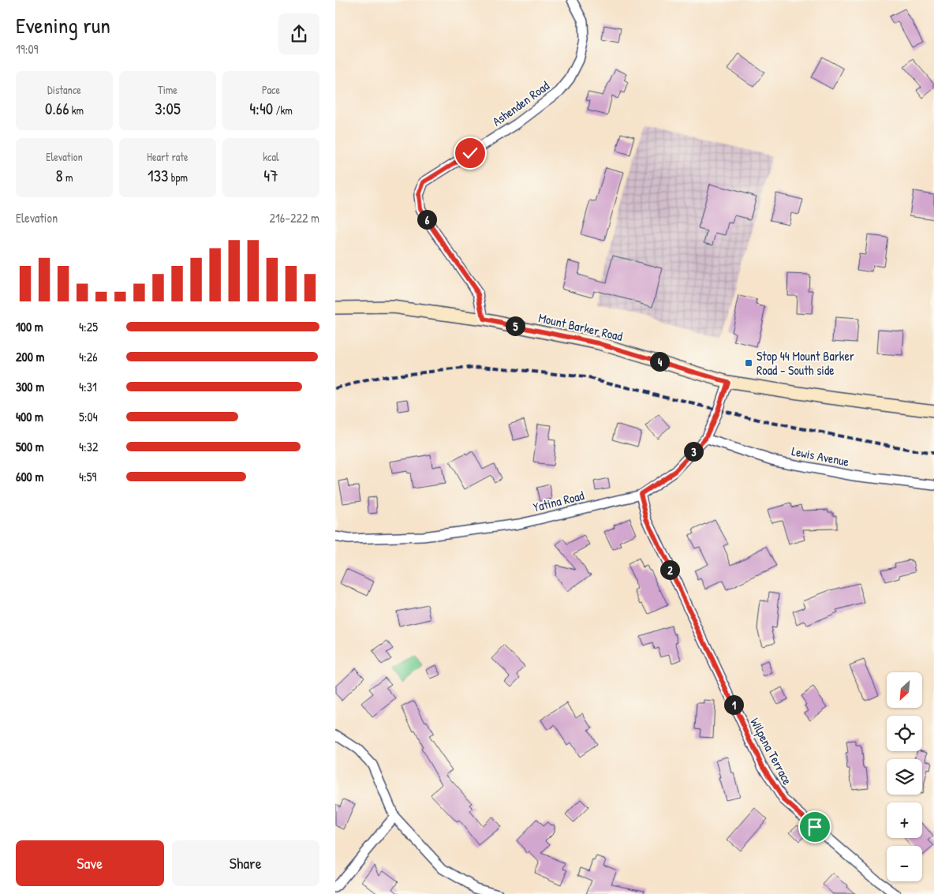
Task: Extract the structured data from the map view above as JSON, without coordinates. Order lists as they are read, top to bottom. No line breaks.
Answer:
{"streets":{"main road":["Mount Barker Road"],"street":["Ashenden Road","Lewis Avenue","Yatina Road","Wilpena Terrace"]},"crossings":[["Ashenden Road","Mount Barker Road"],["Mount Barker Road","Yatina Road"],["Lewis Avenue","Yatina Road"],["Yatina Road","Wilpena Terrace"]],"places":{"transit":["Stop 44 Mount Barker Road - South side"]},"north":"bottom left","page":{"heading":["Evening run","19:09"],"stats":[["Distance","0.66 km"],["Time","3:05"],["Pace","4:40 /km"],["Elevation","8 m"],["Heart rate","133 bpm"],["kcal","47"]],"chart":["Elevation","216–222 m"],"pins":["6","5","4","3","2","1"],"list":[{"name":"100 m","note":"4:25"},{"name":"200 m","note":"4:26"},{"name":"300 m","note":"4:31"},{"name":"400 m","note":"5:04"},{"name":"500 m","note":"4:32"},{"name":"600 m","note":"4:59"}],"map_buttons":["+","−"],"buttons":["Save","Share"]}}
